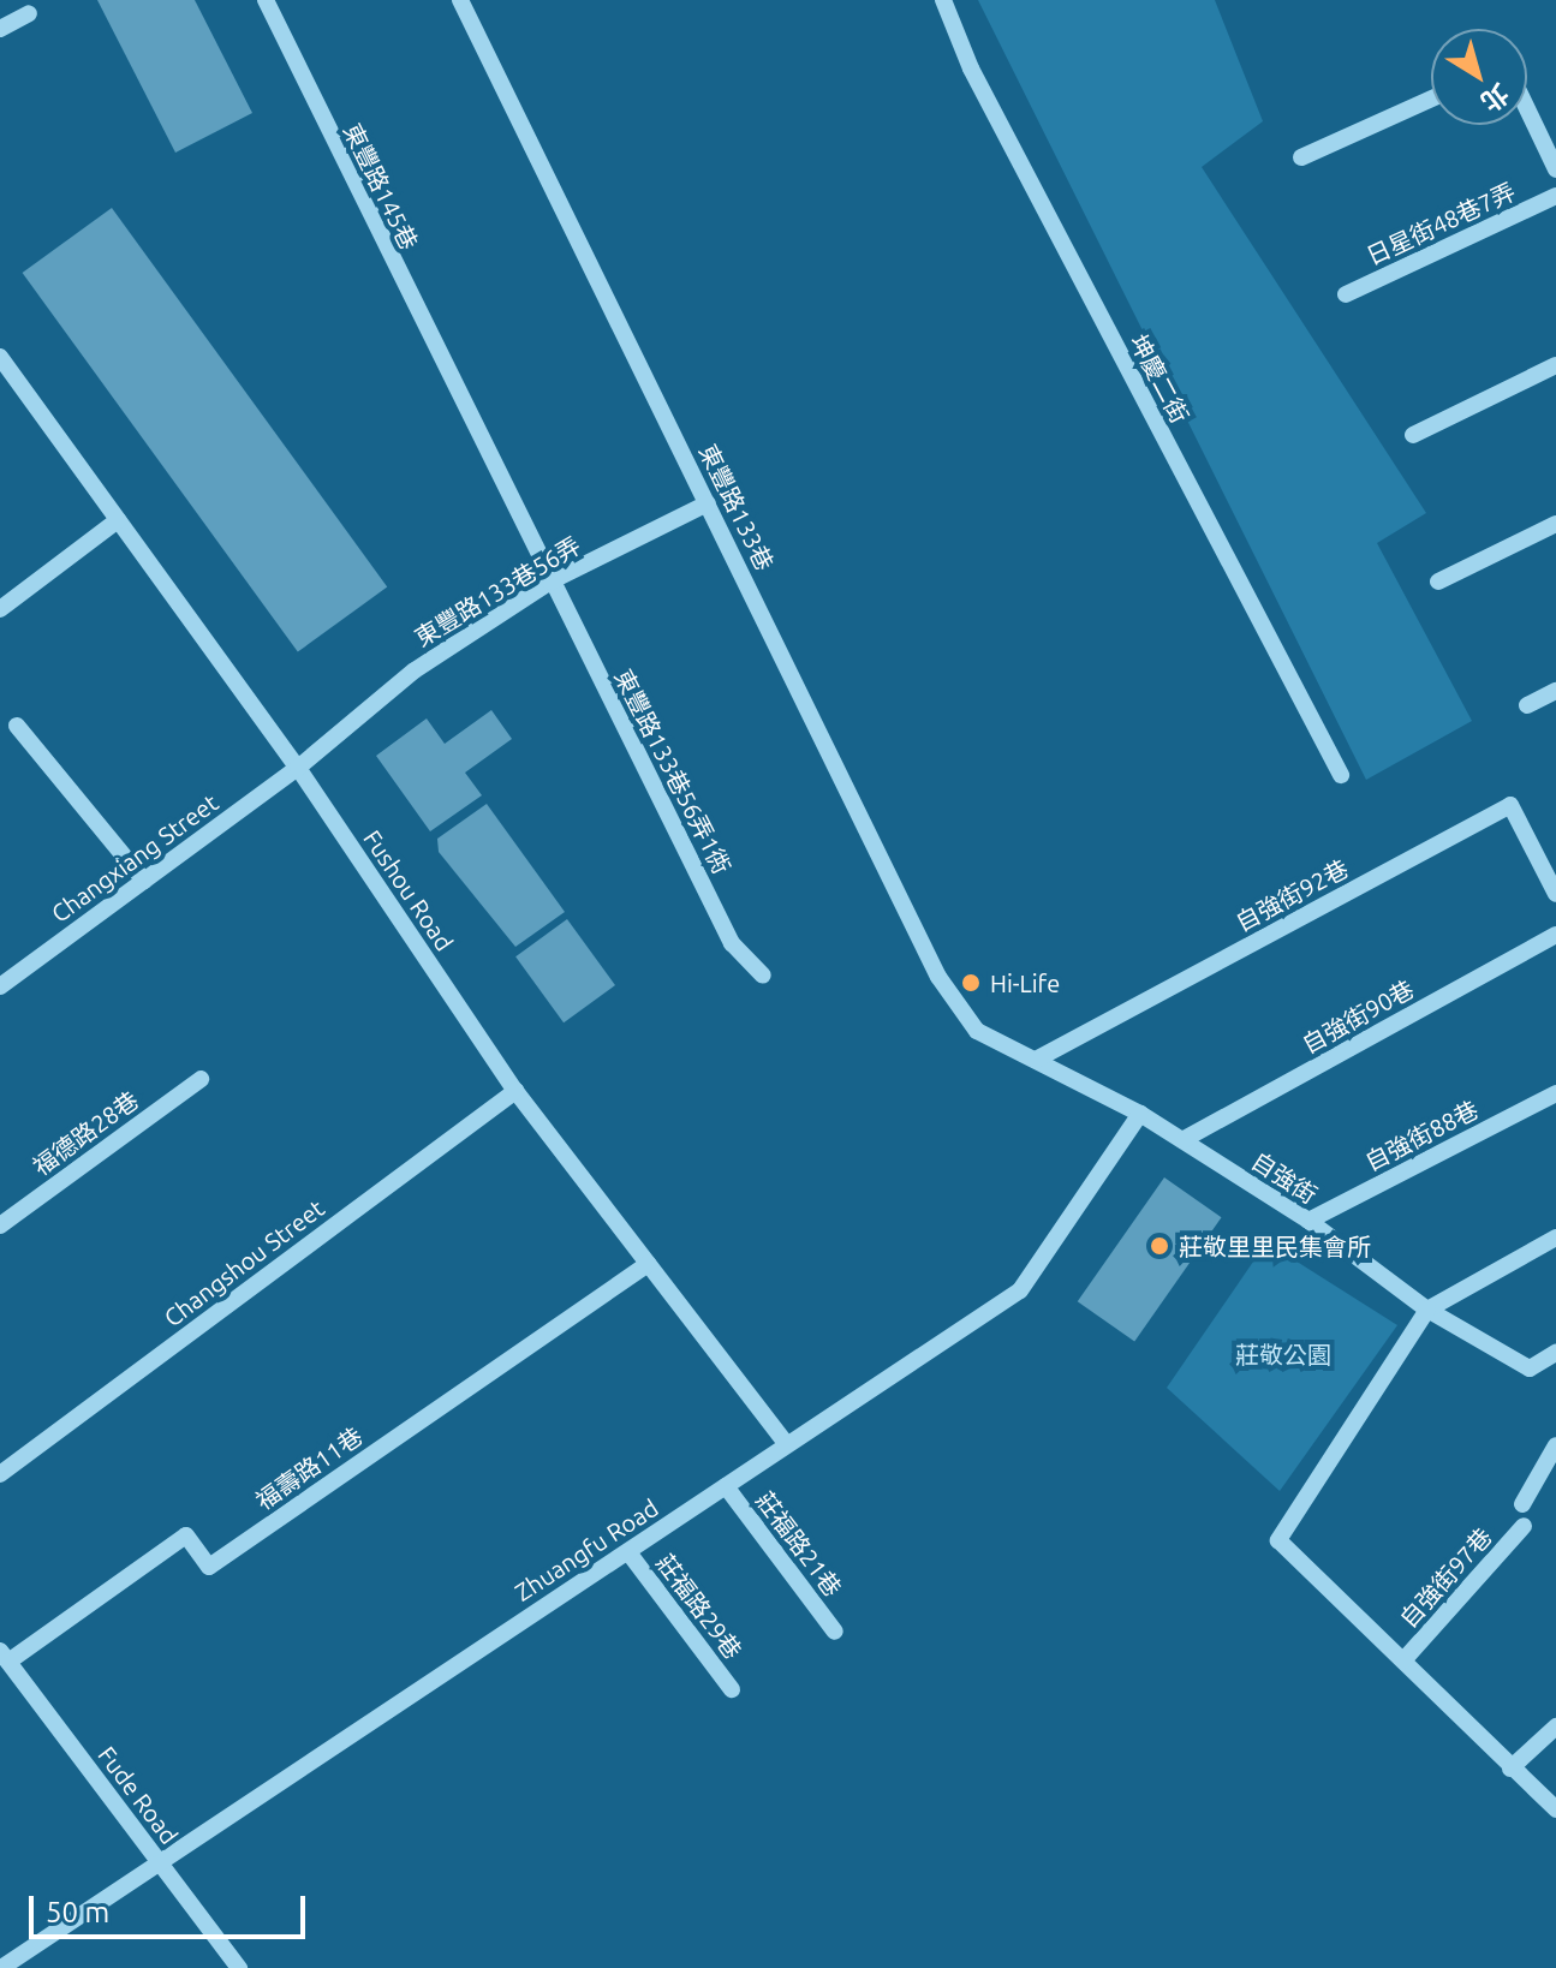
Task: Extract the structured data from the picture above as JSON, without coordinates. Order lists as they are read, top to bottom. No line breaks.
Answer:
{"streets":{"street":["東豐路145巷","日星街48巷7弄","坤慶二街","東豐路133巷","東豐路133巷56弄","東豐路133巷56弄1衖","Changxiang Street","Fushou Road","自強街92巷","自強街90巷","福德路28巷","自強街88巷","自強街","Changshou Street","福壽路11巷","莊福路21巷","Zhuangfu Road","自強街97巷","莊福路29巷","Fude Road"]},"crossings":[["東豐路145巷","東豐路133巷56弄"],["東豐路145巷","東豐路133巷56弄1衖"],["東豐路133巷","東豐路133巷56弄"],["東豐路133巷","自強街"],["東豐路133巷56弄","東豐路133巷56弄1衖"],["東豐路133巷56弄","Changxiang Street"],["東豐路133巷56弄","Fushou Road"],["Changxiang Street","Fushou Road"],["Fushou Road","Changshou Street"],["Fushou Road","福壽路11巷"],["Fushou Road","Zhuangfu Road"],["自強街92巷","自強街"],["自強街90巷","自強街"],["自強街88巷","自強街"],["自強街","Zhuangfu Road"],["福壽路11巷","Fude Road"],["莊福路21巷","Zhuangfu Road"],["Zhuangfu Road","莊福路29巷"],["Zhuangfu Road","Fude Road"]],"parks":["莊敬公園"],"places":["Hi-Life","莊敬里里民集會所"],"scale_bar":"50 m","north":"bottom right"}
